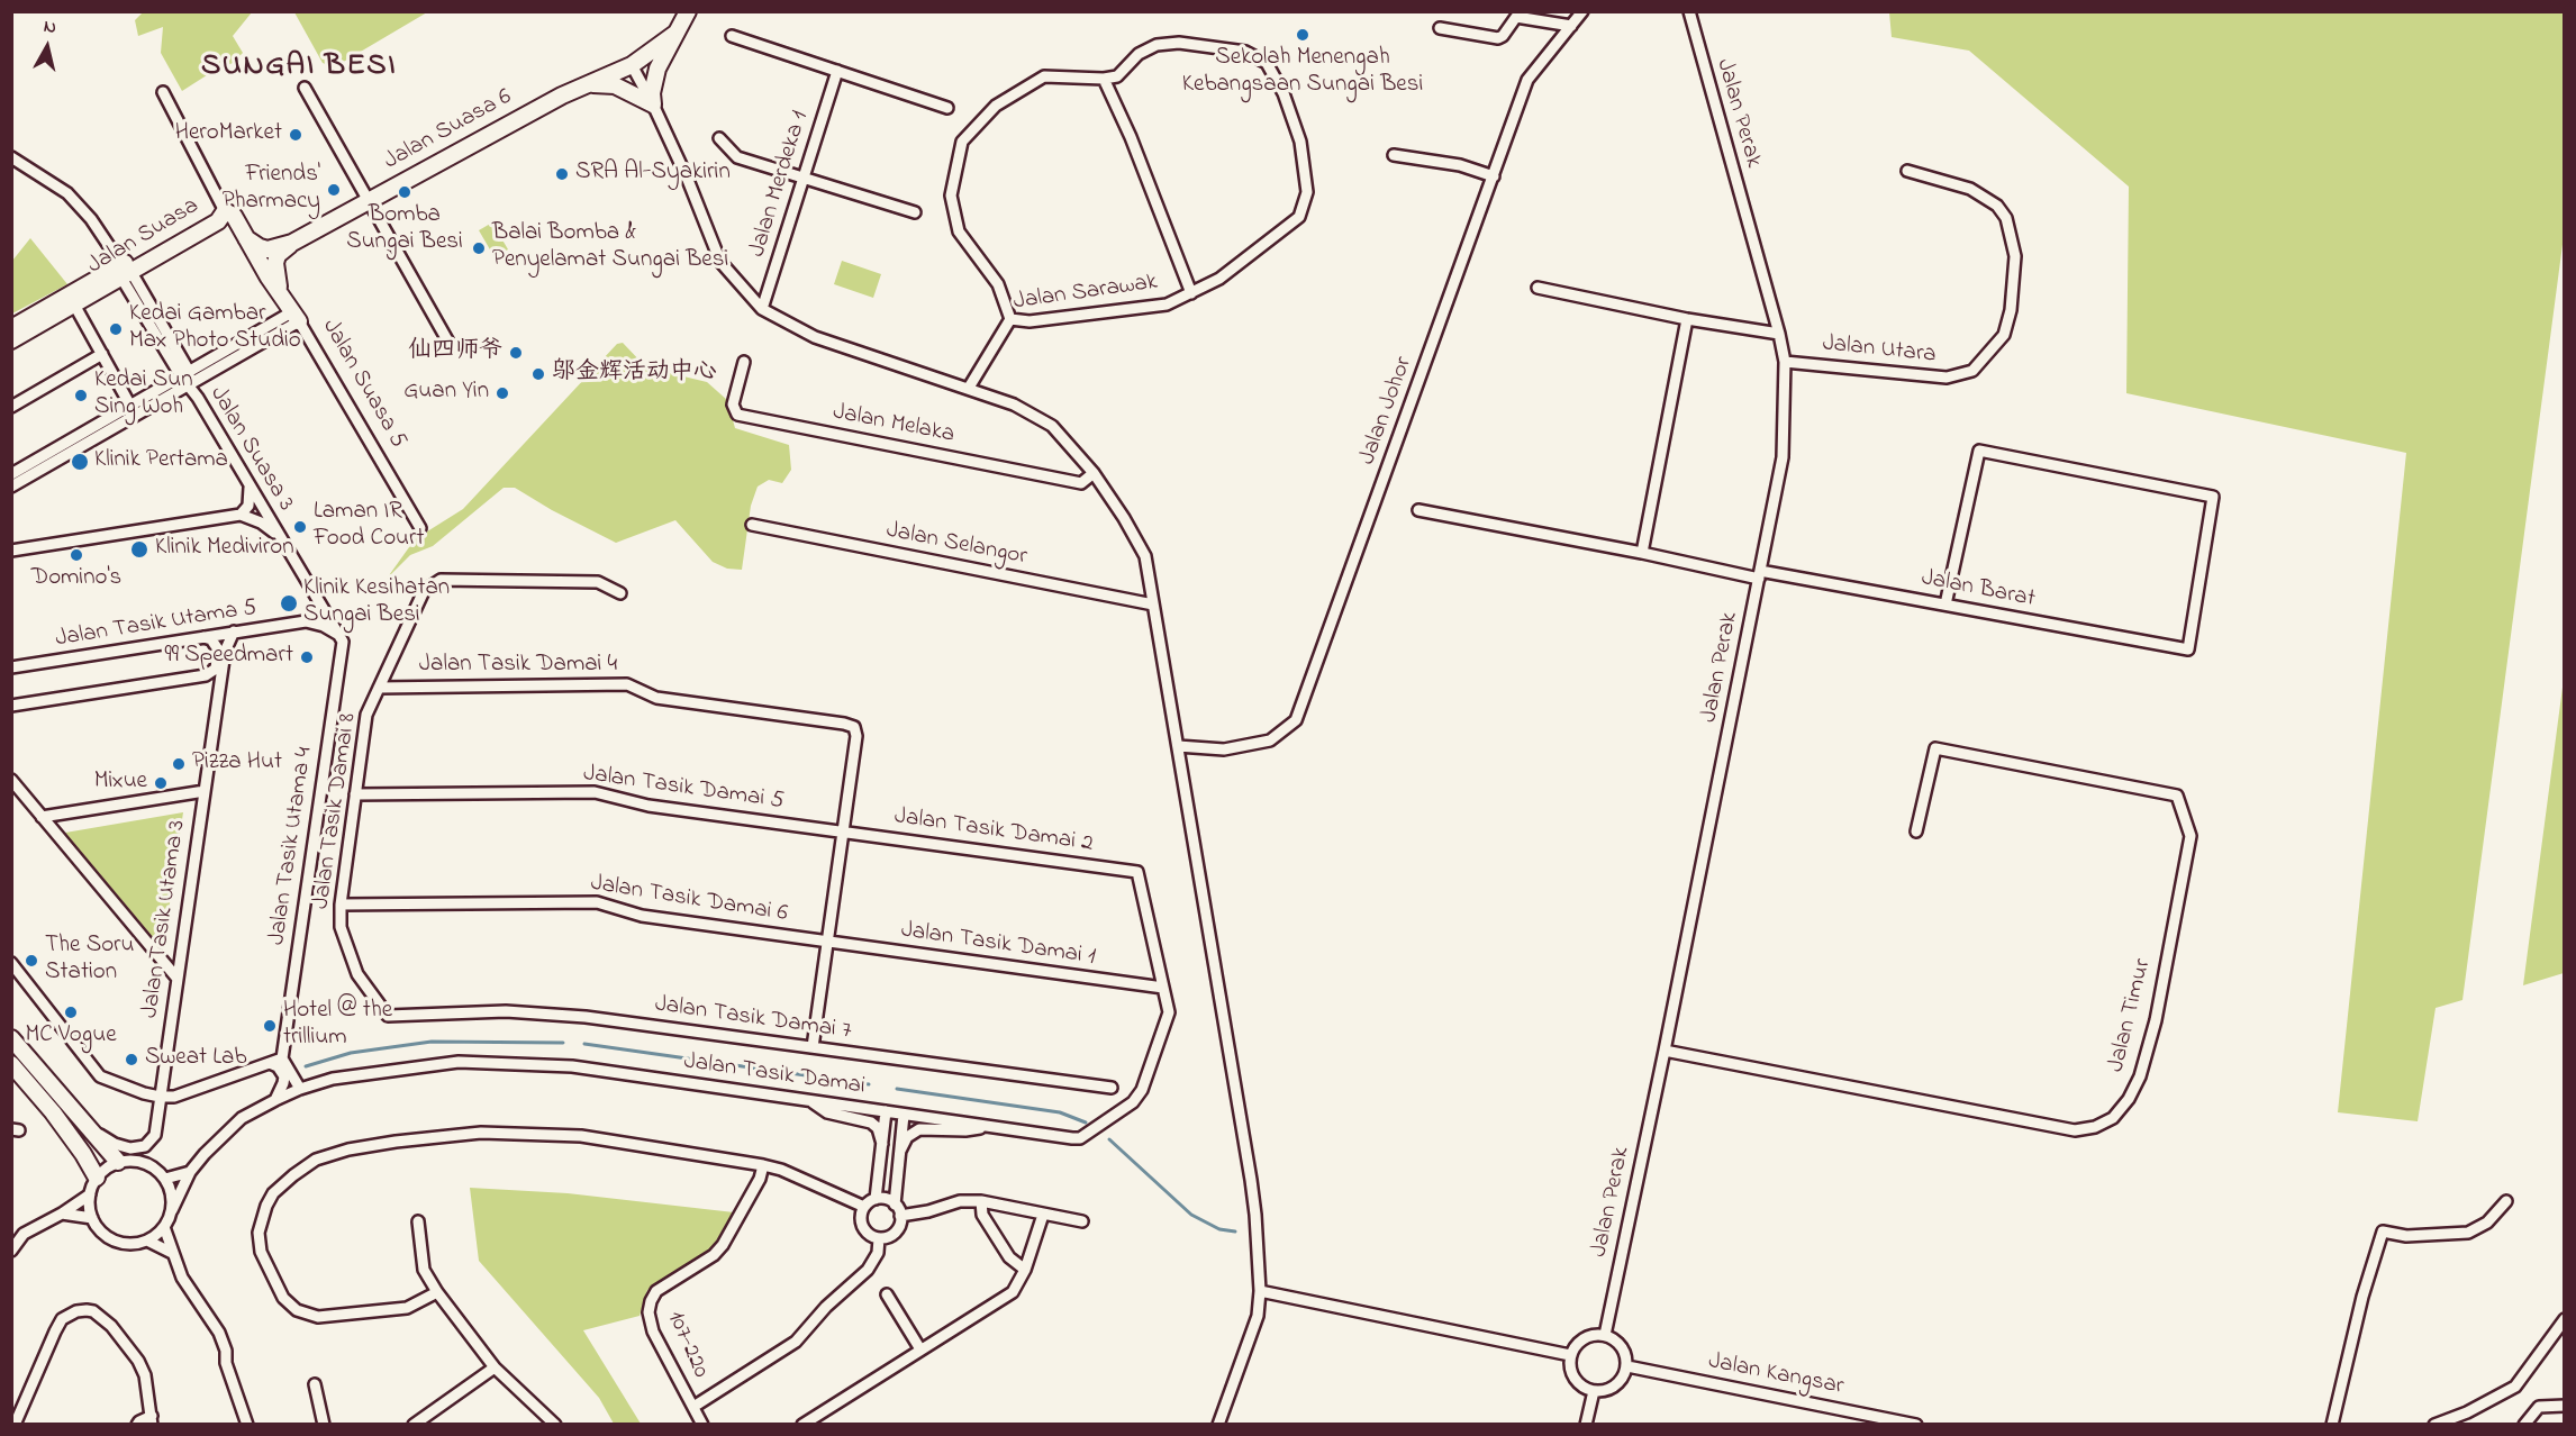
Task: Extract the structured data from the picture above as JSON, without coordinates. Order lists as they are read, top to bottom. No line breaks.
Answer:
{"streets":{"street":["Jalan Perak","Jalan Suasa 6","Jalan Merdeka 1","Jalan Suasa","Jalan Sarawak","Jalan Utara","Jalan Suasa 5","Jalan Johor","Jalan Melaka","Jalan Suasa 3","Jalan Selangor","Jalan Barat","Jalan Tasik Utama 5","Jalan Tasik Damai 4","Jalan Tasik Damai 5","Jalan Tasik Damai 8","Jalan Tasik Damai 2","Jalan Tasik Utama 4","Jalan Tasik Damai 6","Jalan Tasik Utama 3","Jalan Tasik Damai 1","Jalan Timur","Jalan Tasik Damai 7","Jalan Tasik Damai","107-220","Jalan Kangsar"]},"crossings":[["Jalan Perak","Jalan Utara"],["Jalan Perak","Jalan Barat"],["Jalan Perak","Jalan Timur"],["Jalan Perak","Jalan Kangsar"],["Jalan Suasa 6","Jalan Suasa 5"],["Jalan Suasa","Jalan Suasa 5"],["Jalan Suasa","Jalan Suasa 3"],["Jalan Suasa 3","Jalan Tasik Utama 4"],["Jalan Tasik Utama 5","Jalan Tasik Utama 3"],["Jalan Tasik Damai 4","Jalan Tasik Damai 5"],["Jalan Tasik Damai 4","Jalan Tasik Damai 8"],["Jalan Tasik Damai 4","Jalan Tasik Damai 2"],["Jalan Tasik Damai 5","Jalan Tasik Damai 8"],["Jalan Tasik Damai 5","Jalan Tasik Damai 2"],["Jalan Tasik Damai 8","Jalan Tasik Damai 6"],["Jalan Tasik Damai 8","Jalan Tasik Damai 7"],["Jalan Tasik Damai 2","Jalan Tasik Damai"],["Jalan Tasik Damai 6","Jalan Tasik Damai 1"],["Jalan Tasik Damai 1","Jalan Tasik Damai"]],"districts":["SUNGAI BESI"],"places":["Sekolah Menengah Kebangsaan Sungai Besi","HeroMarket","SRA Al-Syakirin","Friends' Pharmacy","Bomba Sungai Besi","Balai Bomba & Penyelamat Sungai Besi","Kedai Gambar Max Photo Studio","仙四师爷","邬金辉活动中心","Guan Yin","Kedai Sun Sing Woh","Klinik Pertama","Laman IR Food Court","Klinik Mediviron","Domino's","Klinik Kesihatan Sungai Besi","99 Speedmart","Pizza Hut","Mixue","The Soru Station","MC Vogue","Hotel @ the trillium","Sweat Lab"],"north":"top"}
